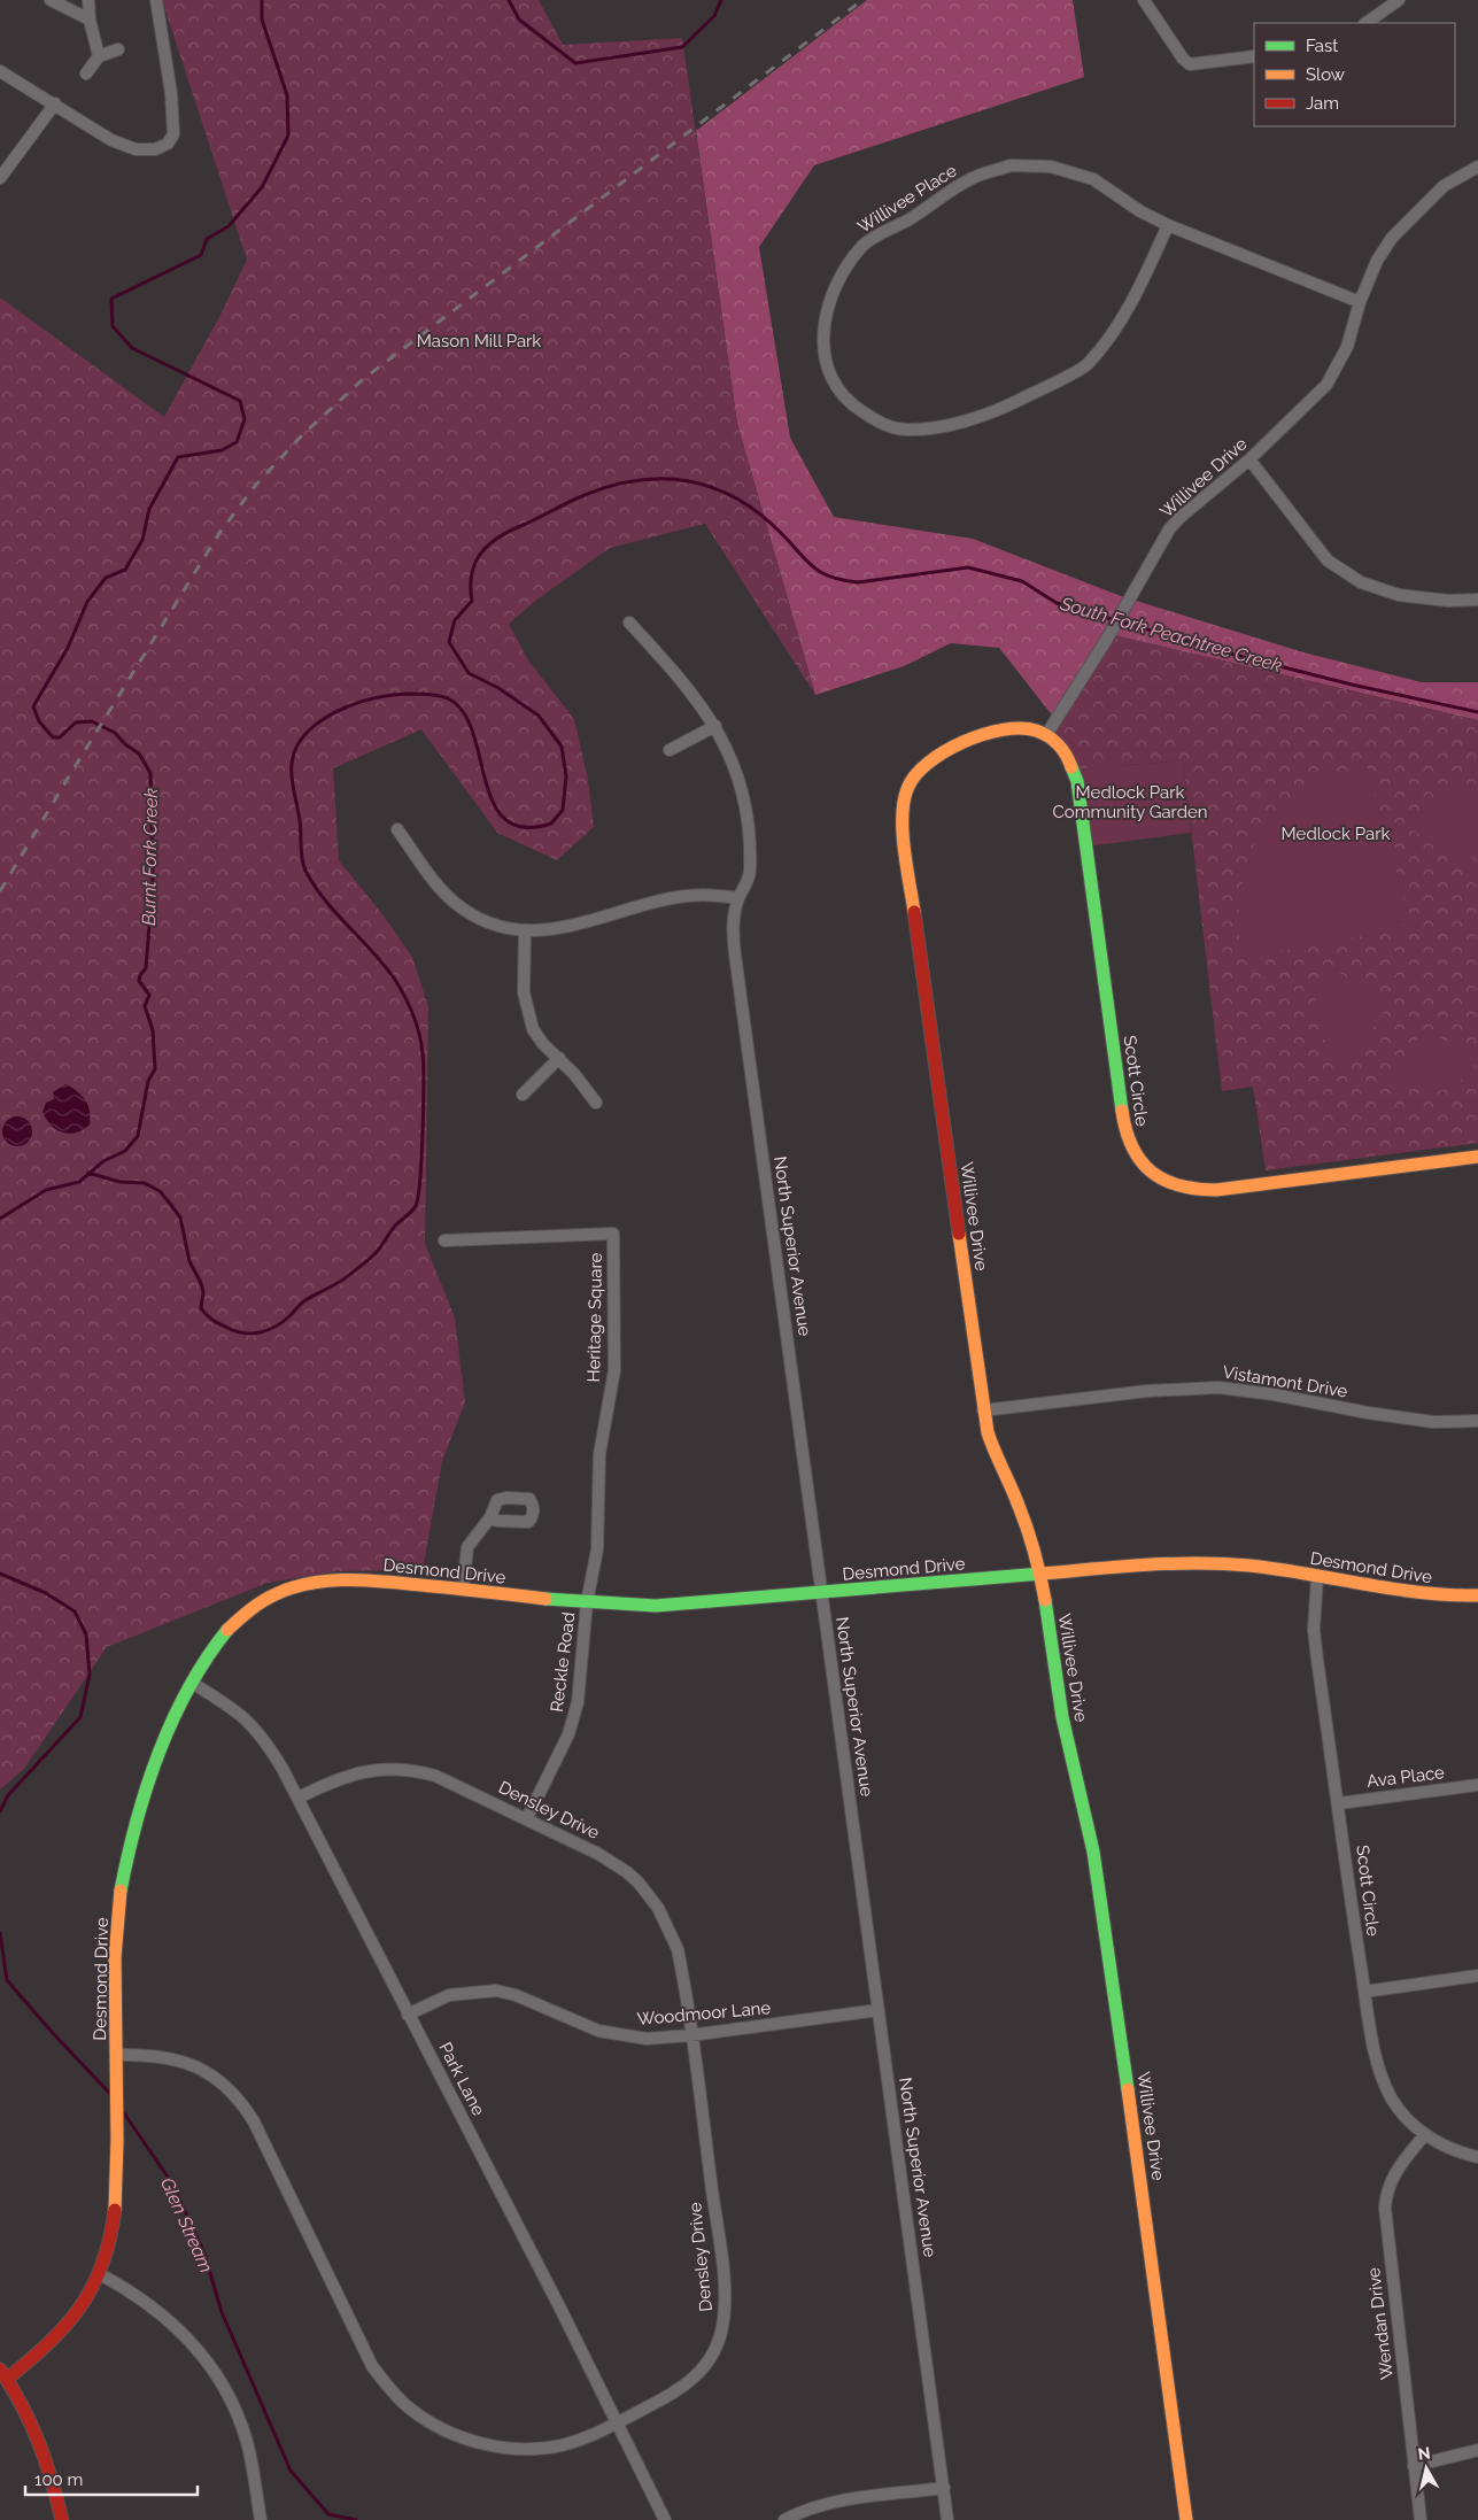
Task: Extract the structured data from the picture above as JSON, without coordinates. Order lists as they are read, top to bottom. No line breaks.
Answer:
{"streets":{"street":["Willivee Place","Willivee Drive","Scott Circle","North Superior Avenue","Heritage Square","Vistamont Drive","Desmond Drive","Reckle Road","Ava Place","Densley Drive","Woodmoor Lane","Park Lane","Wendan Drive"]},"crossings":[["Willivee Place","Willivee Drive"],["Willivee Drive","Scott Circle"],["Willivee Drive","Vistamont Drive"],["Willivee Drive","Desmond Drive"],["Scott Circle","Desmond Drive"],["Scott Circle","Ava Place"],["Scott Circle","Wendan Drive"],["North Superior Avenue","Desmond Drive"],["North Superior Avenue","Woodmoor Lane"],["Heritage Square","Desmond Drive"],["Heritage Square","Reckle Road"],["Desmond Drive","Reckle Road"],["Desmond Drive","Densley Drive"],["Desmond Drive","Park Lane"],["Reckle Road","Densley Drive"],["Densley Drive","Woodmoor Lane"],["Densley Drive","Park Lane"],["Woodmoor Lane","Park Lane"]],"water":["South Fork Peachtree Creek","Burnt Fork Creek","Glen Stream"],"parks":["Mason Mill Park","Medlock Park Community Garden","Medlock Park"],"legend":["Fast","Slow","Jam"],"scale_bar":"100 m","north":"top"}
